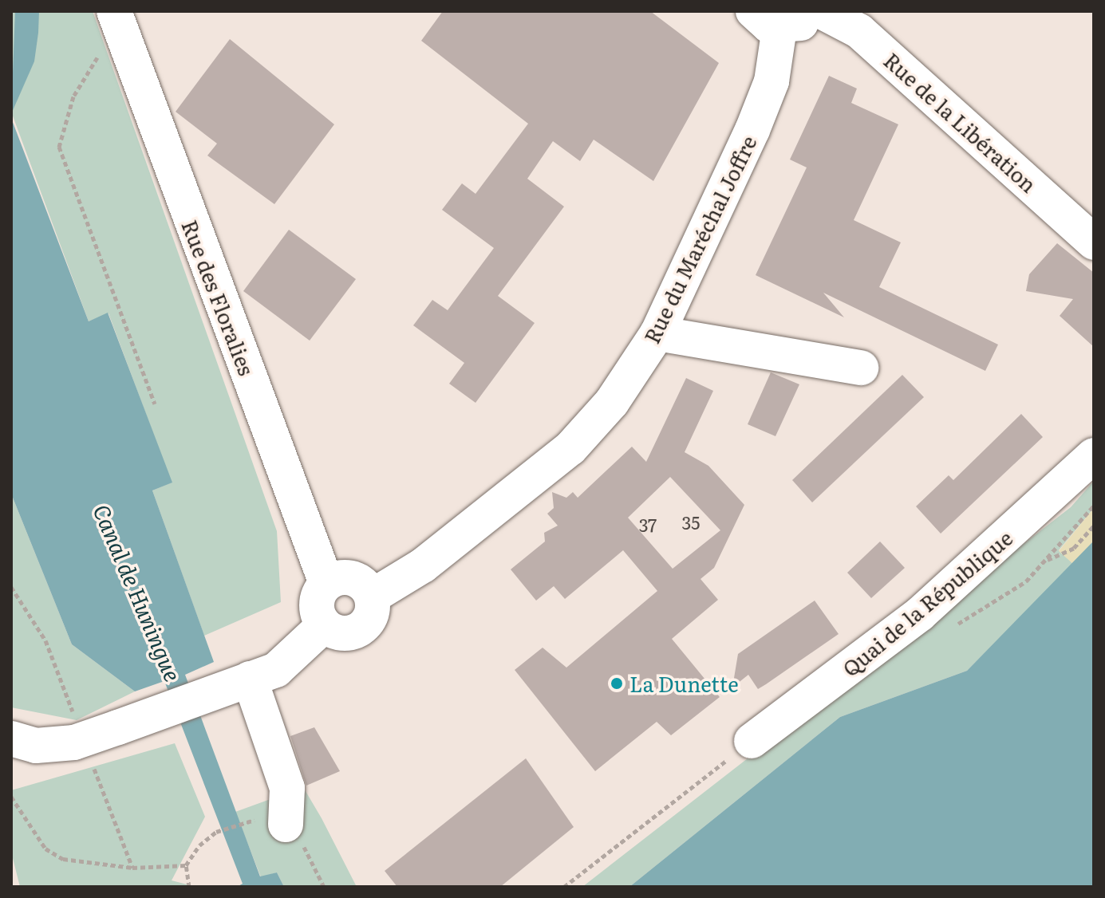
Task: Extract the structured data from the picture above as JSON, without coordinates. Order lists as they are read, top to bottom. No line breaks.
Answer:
{"streets":{"street":["Rue de la Libération","Rue du Maréchal Joffre","Rue des Floralies","Quai de la République"]},"crossings":[["Rue du Maréchal Joffre","Rue des Floralies"]],"water":["Canal de Huningue"],"places":["La Dunette"],"house_numbers":["35","37"]}
